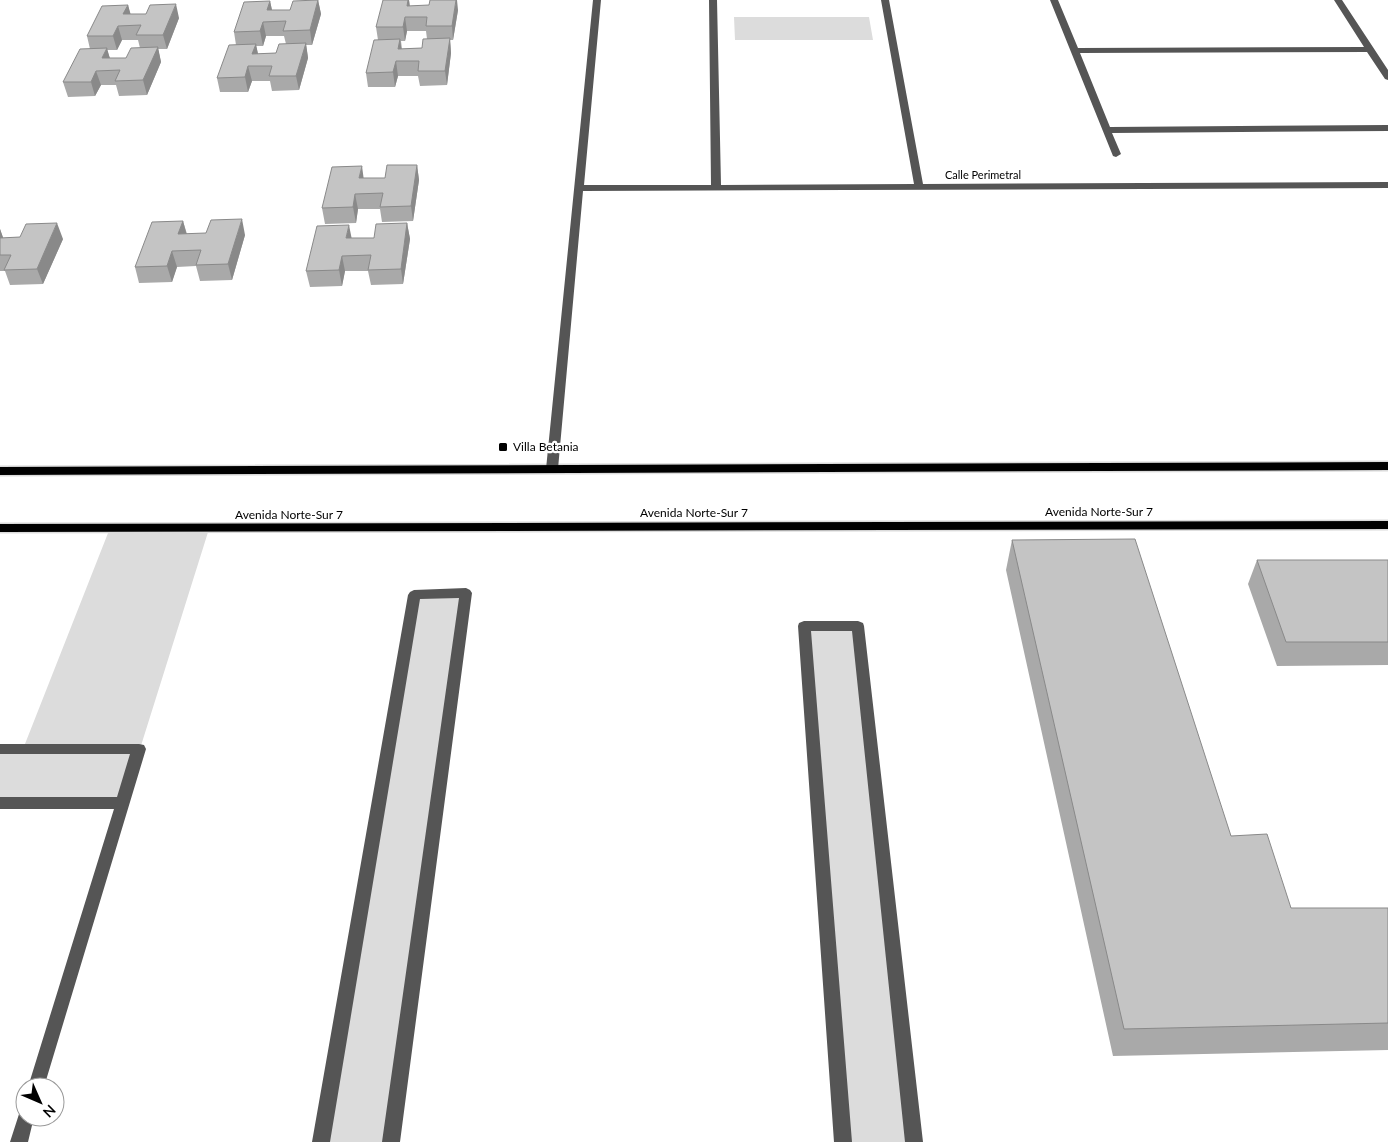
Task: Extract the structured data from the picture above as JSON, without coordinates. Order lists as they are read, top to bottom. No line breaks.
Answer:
{"streets":{"main road":["Avenida Norte-Sur 7"],"street":["Calle Perimetral"]},"places":{"transit":["Villa Betania"]},"north":"bottom right"}
